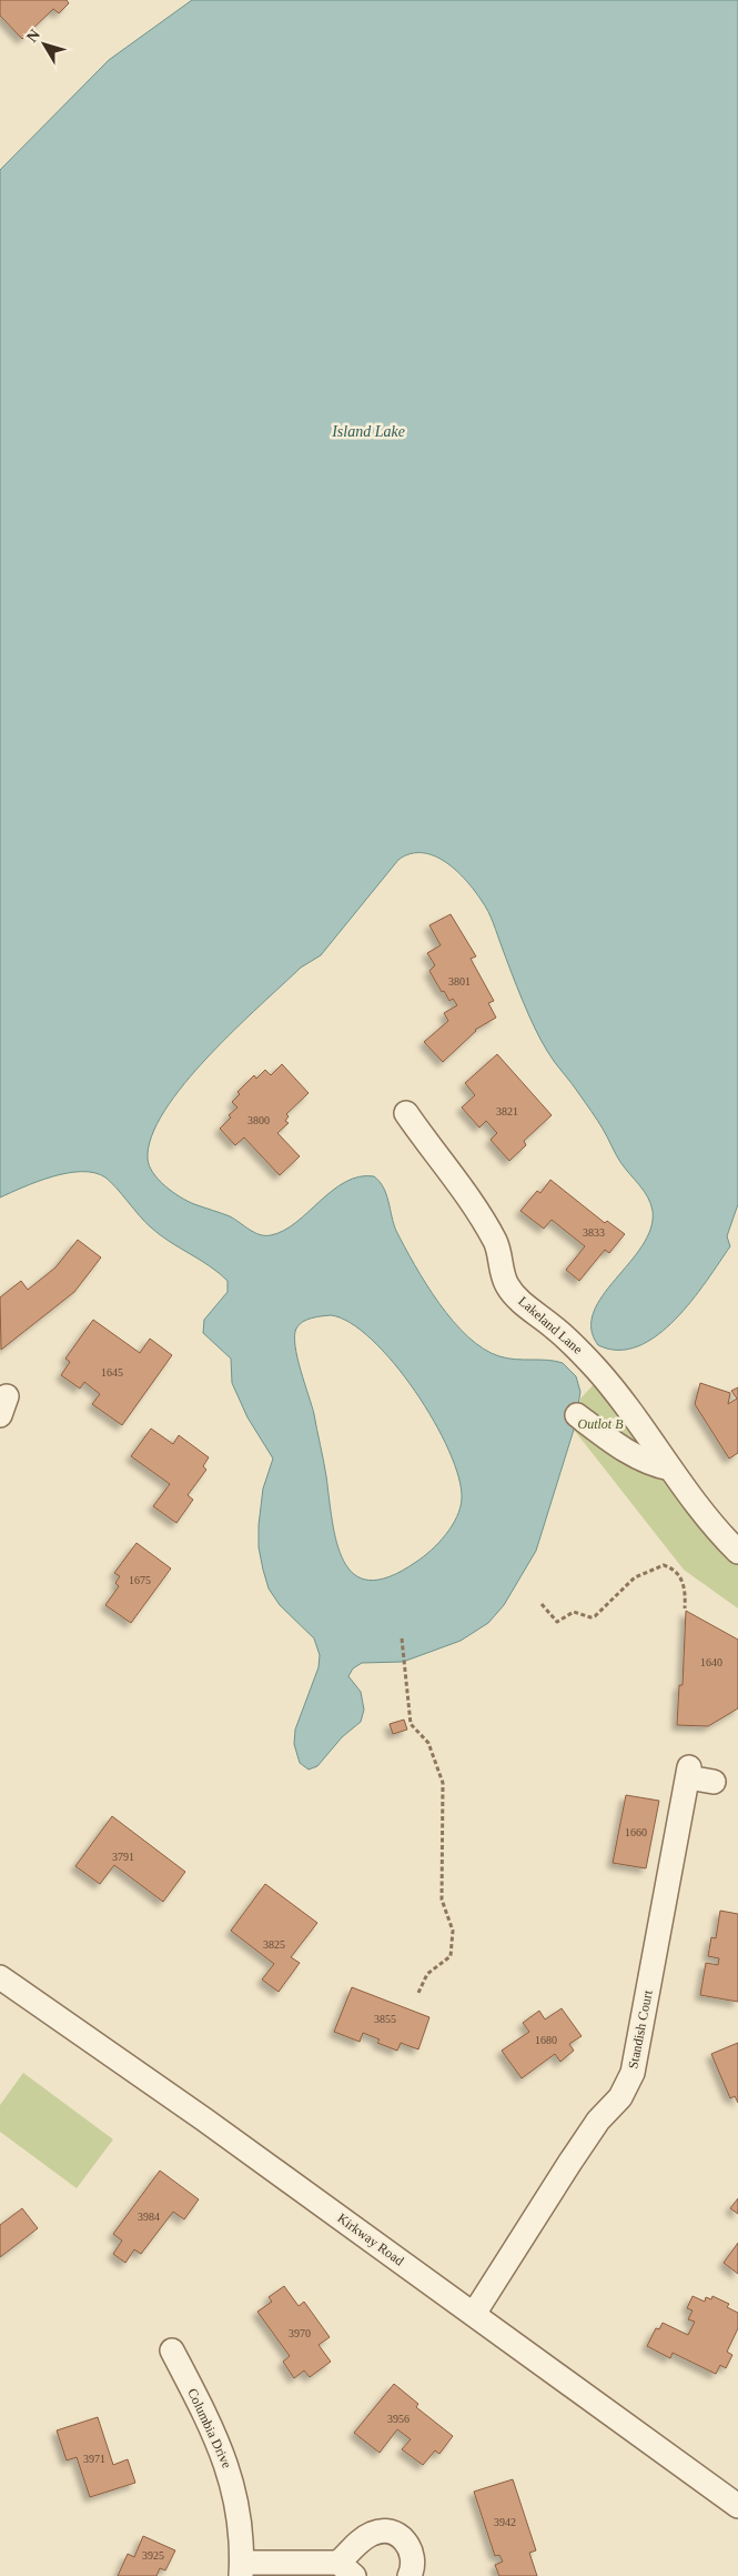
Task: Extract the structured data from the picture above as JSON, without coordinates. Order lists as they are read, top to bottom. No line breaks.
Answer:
{"streets":{"street":["Lakeland Lane","Standish Court","Kirkway Road","Columbia Drive"]},"crossings":[["Standish Court","Kirkway Road"]],"water":["Island Lake"],"parks":["Outlot B"],"house_numbers":["3801","3821","3800","3833","1645","1675","1640","1660","3791","3825","3855","1680","3984","3970","3956","3971","3942","3925"],"north":"top left"}
